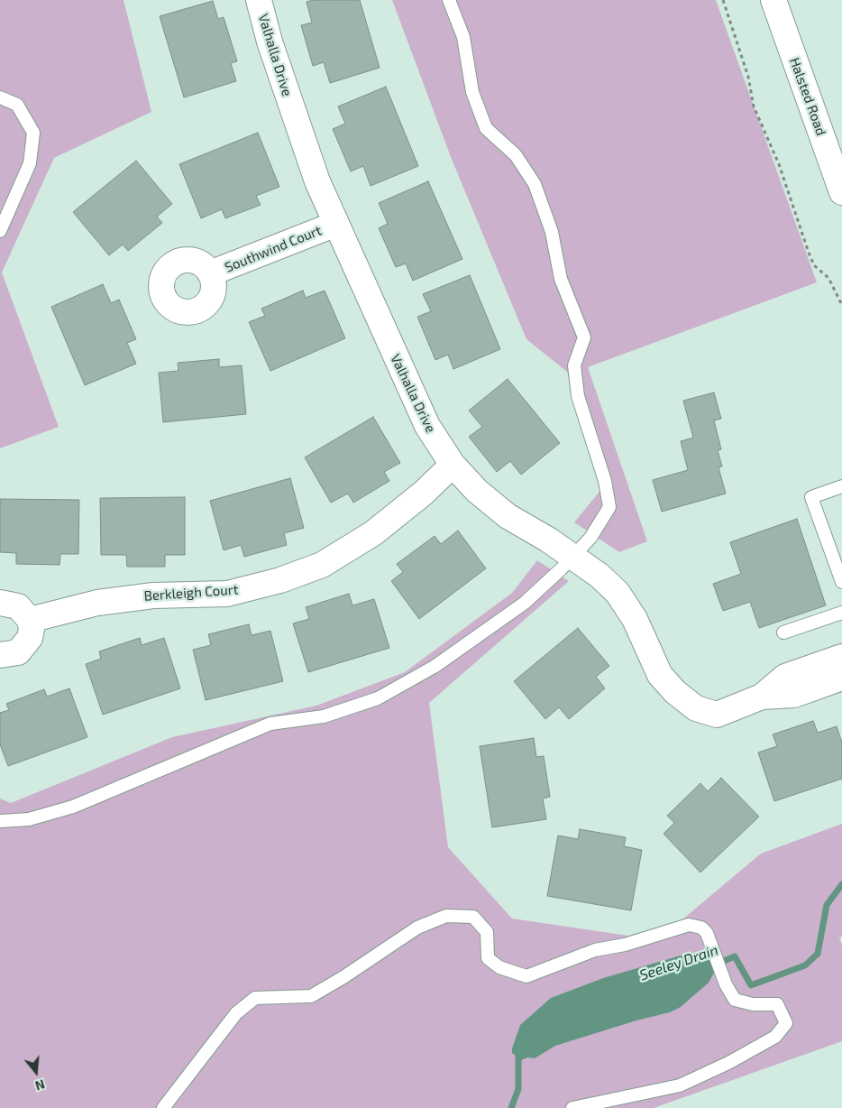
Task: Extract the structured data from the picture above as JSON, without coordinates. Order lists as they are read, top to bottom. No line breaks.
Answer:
{"streets":{"street":["Valhalla Drive","Halsted Road","Southwind Court","Berkleigh Court"]},"crossings":[["Valhalla Drive","Southwind Court"],["Valhalla Drive","Berkleigh Court"]],"water":["Seeley Drain"],"north":"bottom"}
